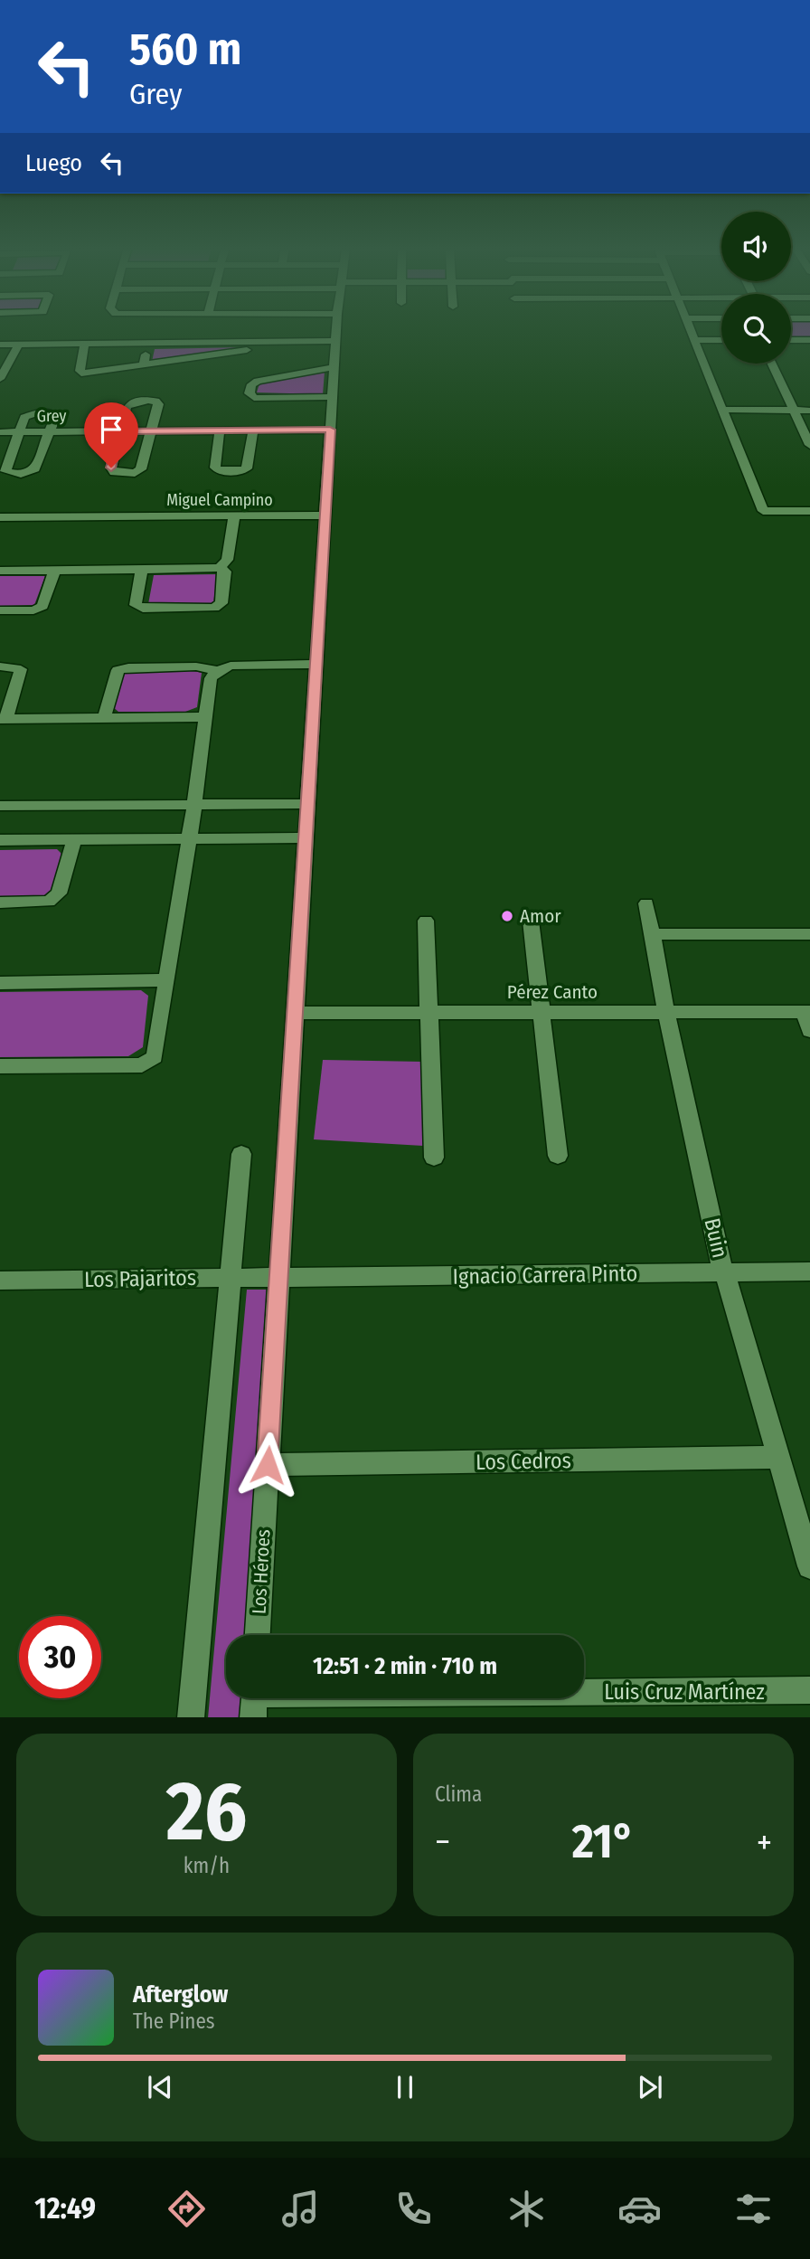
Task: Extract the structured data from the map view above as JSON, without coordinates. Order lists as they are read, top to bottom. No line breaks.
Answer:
{"streets":{"street":["Grey","Miguel Campino","Pérez Canto","Buin","Ignacio Carrera Pinto","Los Pajaritos","Los Cedros","Los Héroes","Luis Cruz Martínez"]},"crossings":[["Grey","Los Héroes"],["Miguel Campino","Los Héroes"],["Pérez Canto","Buin"],["Pérez Canto","Los Héroes"],["Buin","Ignacio Carrera Pinto"],["Buin","Los Cedros"],["Ignacio Carrera Pinto","Los Pajaritos"],["Ignacio Carrera Pinto","Los Héroes"],["Los Pajaritos","Los Héroes"],["Los Cedros","Los Héroes"]],"places":["Amor"],"page":{"turn":["560 m","Grey"],"then":"Luego","limit":"30","trip":"12:51 · 2 min · 710 m","tile":[["26","km/h"],"Clima"],"heat":["−","21°","+"],"song":["Afterglow","The Pines"],"tabs":"12:49"}}
